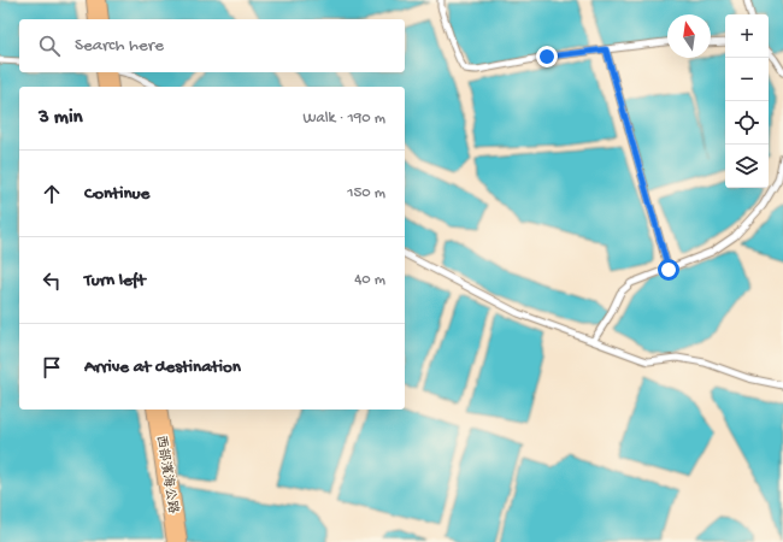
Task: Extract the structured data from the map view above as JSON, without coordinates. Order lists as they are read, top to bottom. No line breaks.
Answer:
{"streets":{"main road":["西部濱海公路"]},"north":"top","page":{"map_buttons":["+","−"],"search":"Search here","heading":["3 min","Walk · 190 m"],"list":[["Continue","150 m"],["Turn left","40 m"],"Arrive at destination"]}}
